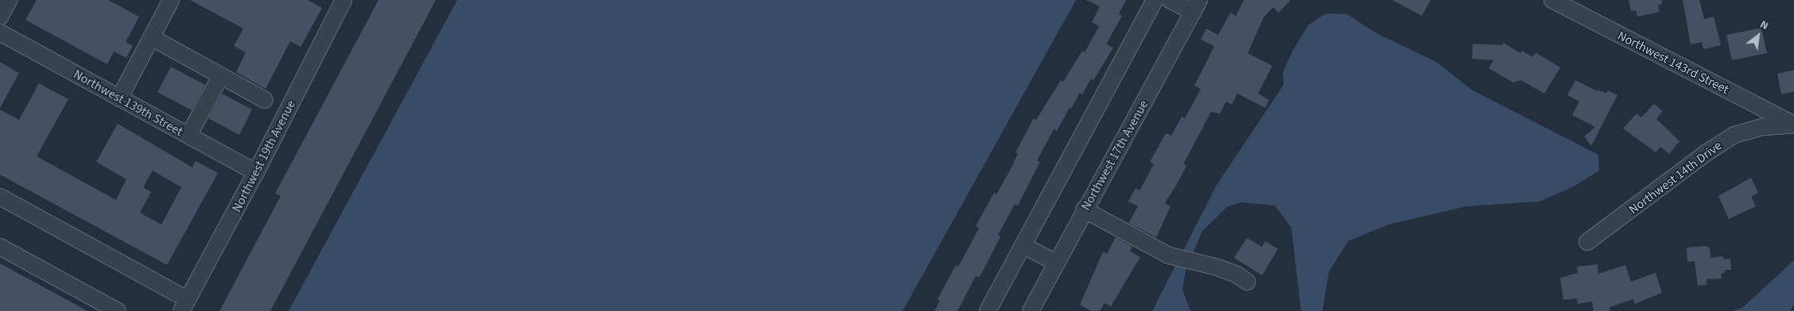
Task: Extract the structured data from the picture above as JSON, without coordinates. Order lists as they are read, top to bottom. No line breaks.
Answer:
{"streets":{"street":["Northwest 143rd Street","Northwest 139th Street","Northwest 17th Avenue","Northwest 19th Avenue","Northwest 14th Drive"]},"crossings":[["Northwest 143rd Street","Northwest 14th Drive"],["Northwest 139th Street","Northwest 19th Avenue"]],"north":"top right"}
